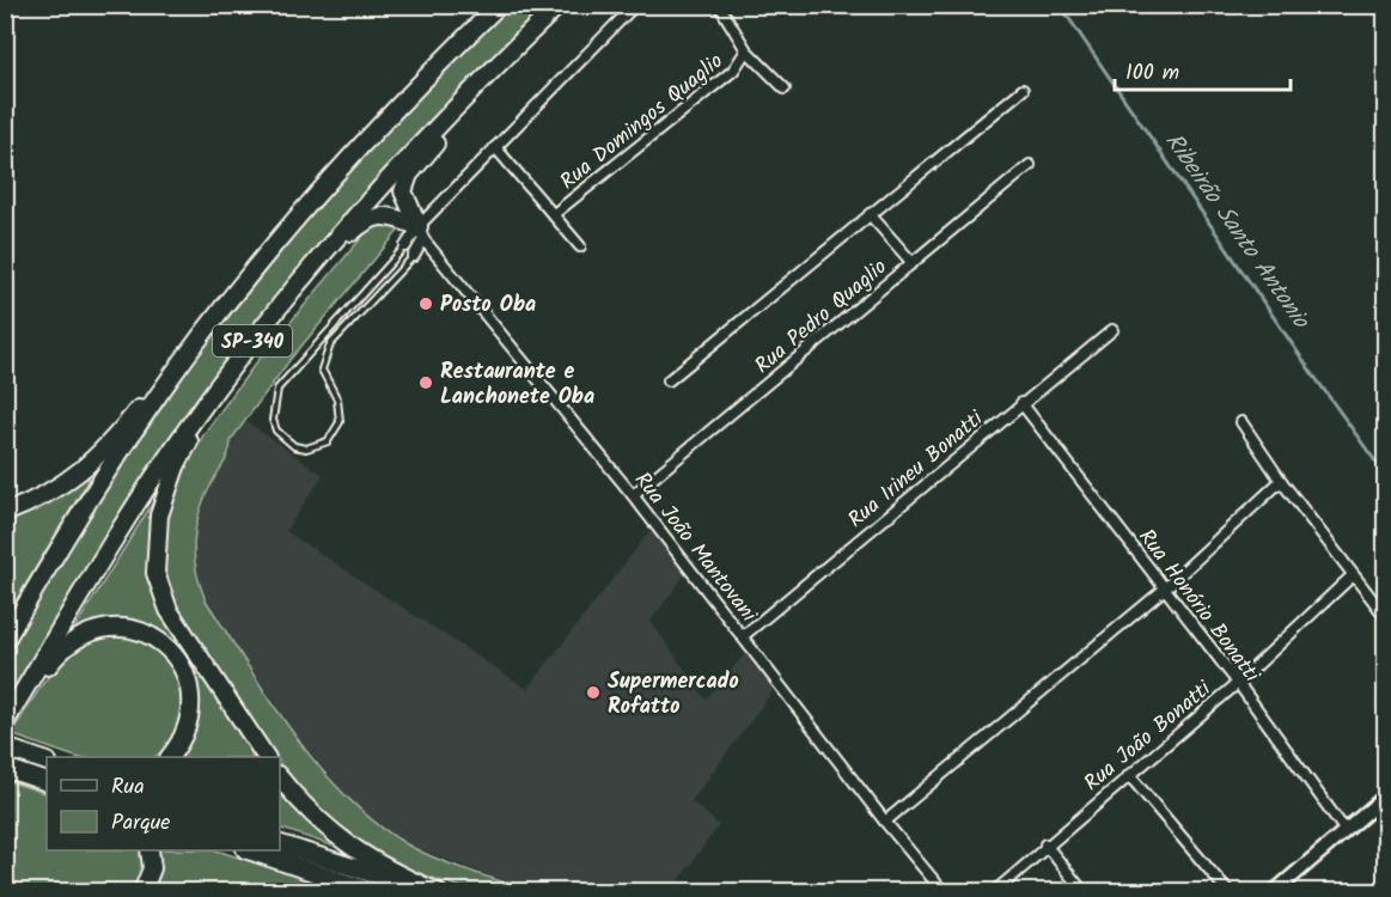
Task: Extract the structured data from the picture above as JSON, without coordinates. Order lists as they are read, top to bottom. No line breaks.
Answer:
{"streets":{"highway":["SP-340"],"street":["Rua Domingos Quaglio","Rua Pedro Quaglio","Rua Irineu Bonatti","Rua João Mantovani","Rua Honório Bonatti","Rua João Bonatti"]},"crossings":[["Rua Pedro Quaglio","Rua João Mantovani"],["Rua Irineu Bonatti","Rua João Mantovani"],["Rua Irineu Bonatti","Rua Honório Bonatti"],["Rua Honório Bonatti","Rua João Bonatti"]],"water":["Ribeirão Santo Antonio"],"places":["Posto Oba","Restaurante e Lanchonete Oba","Supermercado Rofatto"],"legend":["Rua","Parque"],"scale_bar":"100 m"}
